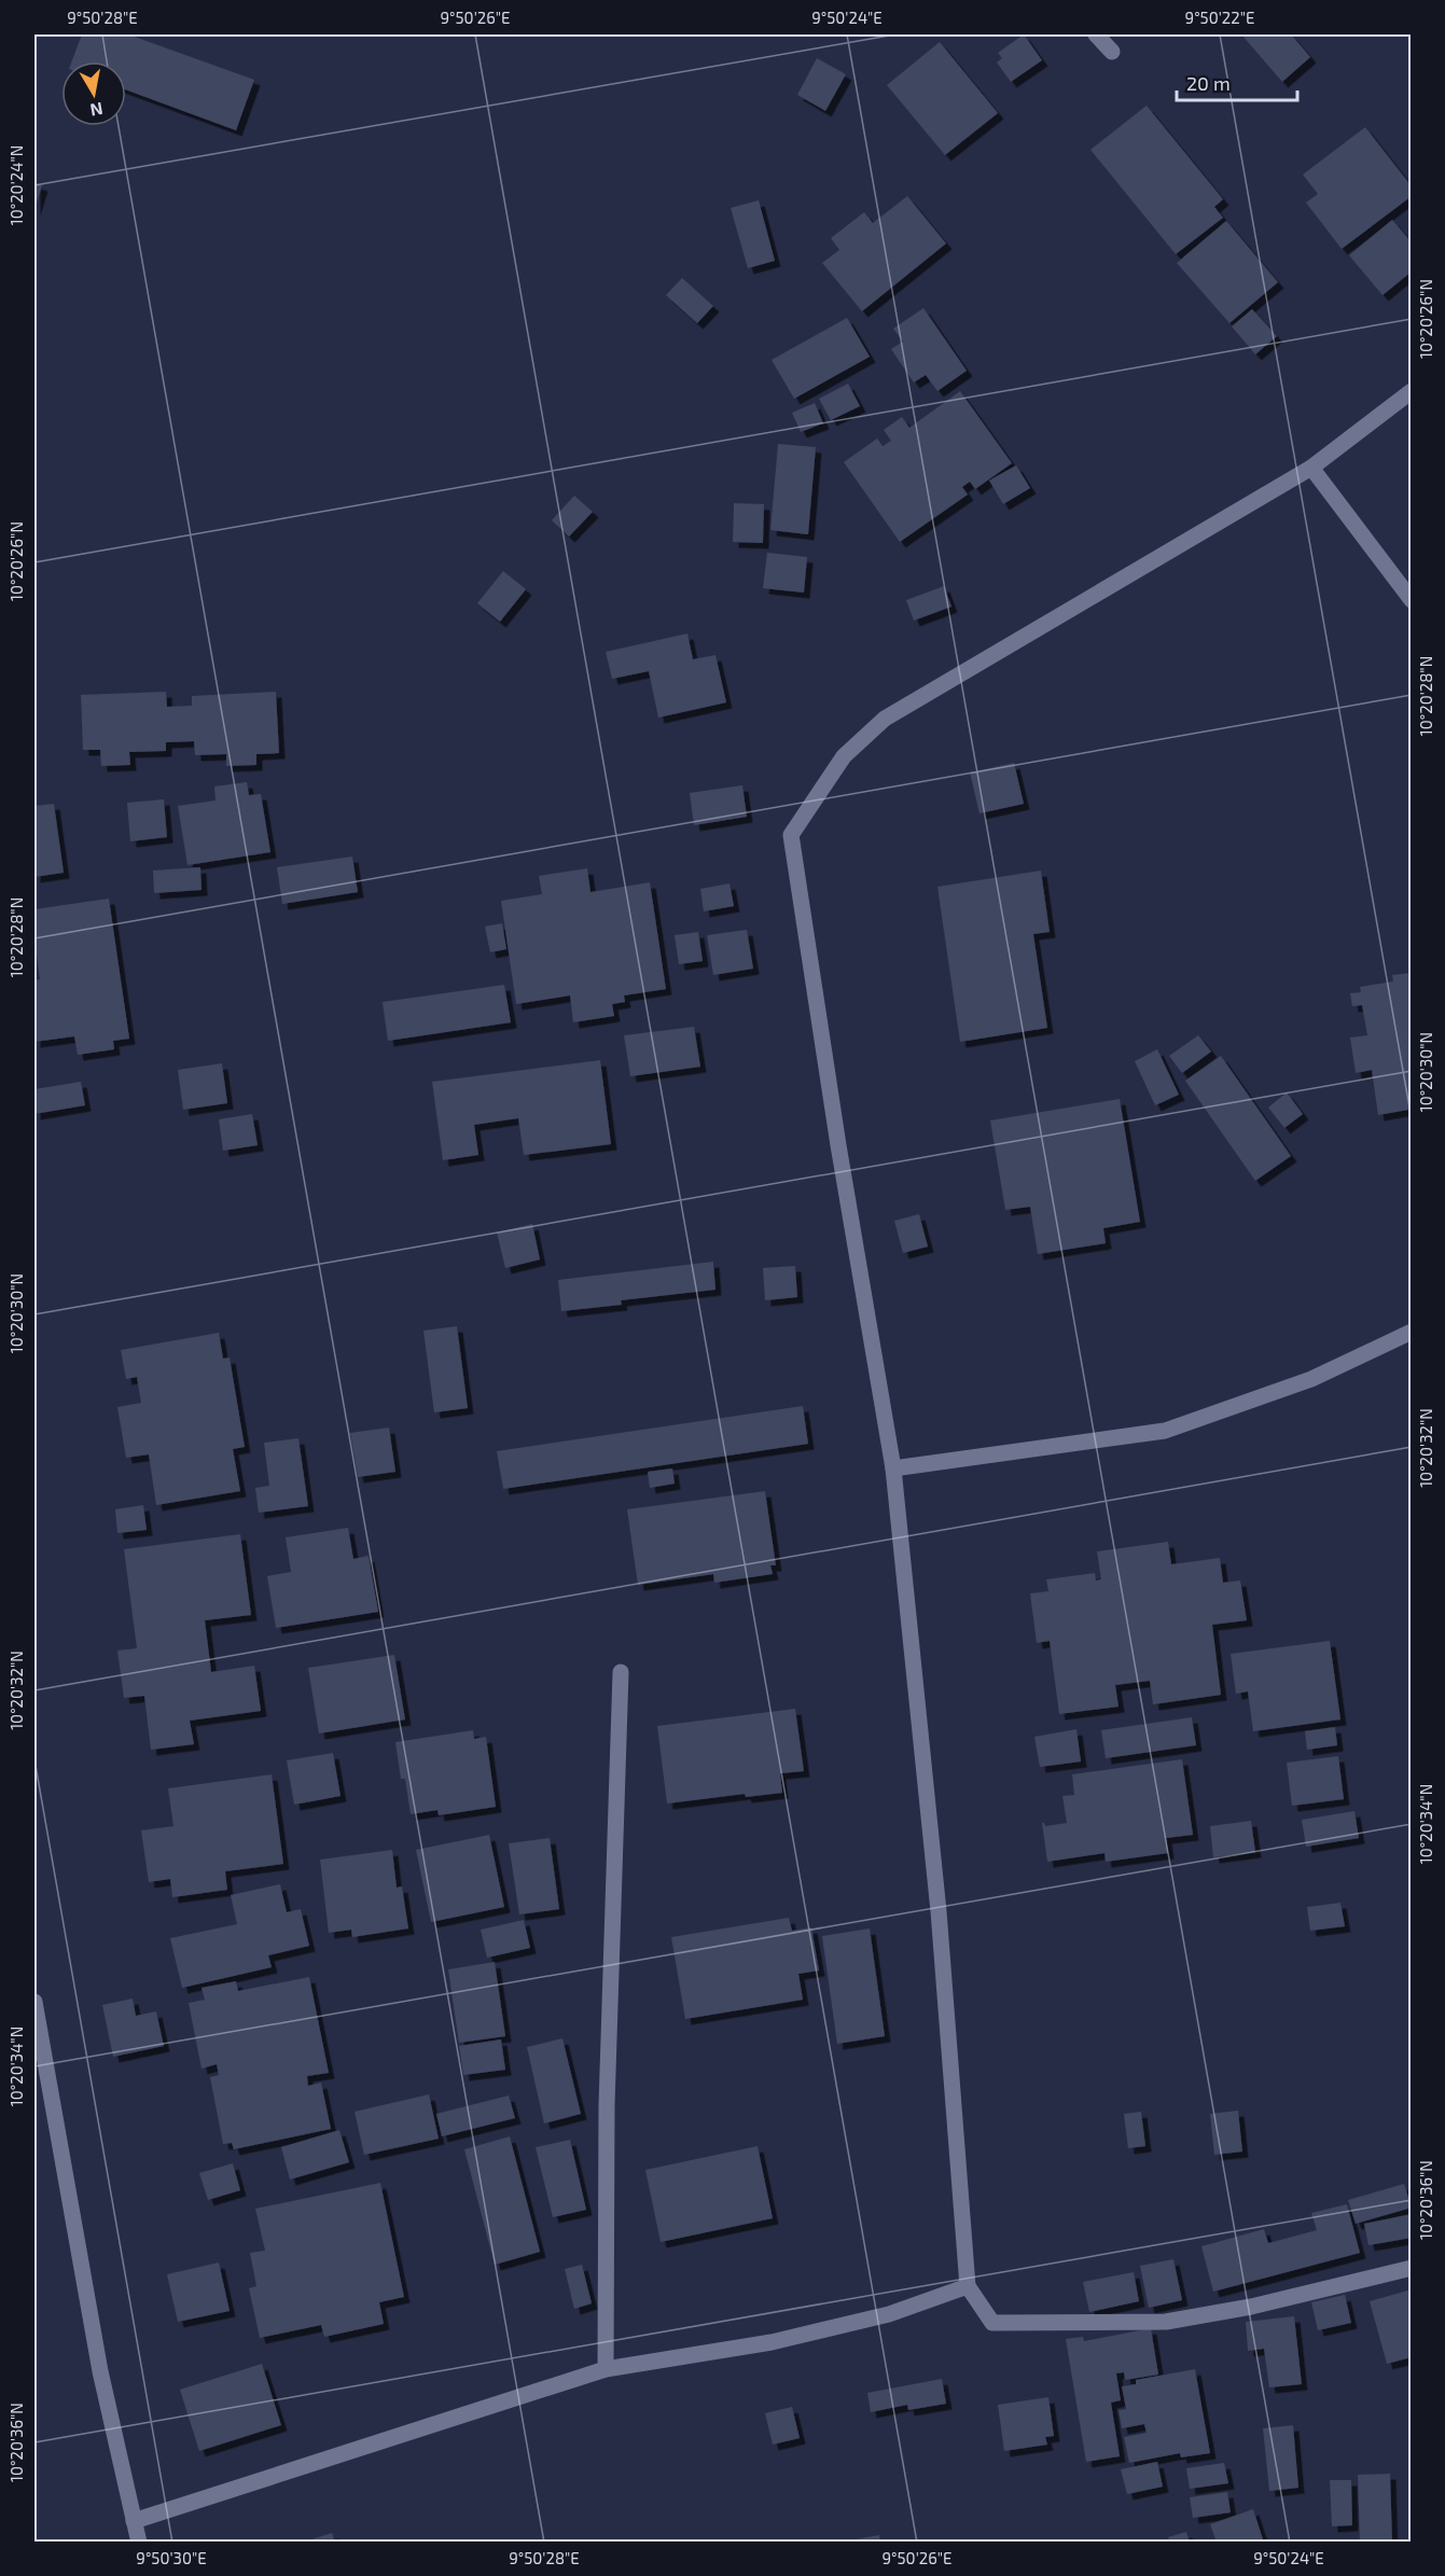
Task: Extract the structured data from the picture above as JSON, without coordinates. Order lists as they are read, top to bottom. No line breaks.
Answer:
{"scale_bar":"20 m","north":"bottom","coordinates":["9°50'28\"E","9°50'26\"E","9°50'24\"E","9°50'22\"E","10°20'24\"N","10°20'26\"N","10°20'28\"N","10°20'30\"N","10°20'32\"N","10°20'34\"N","10°20'36\"N","9°50'30\"E"]}
